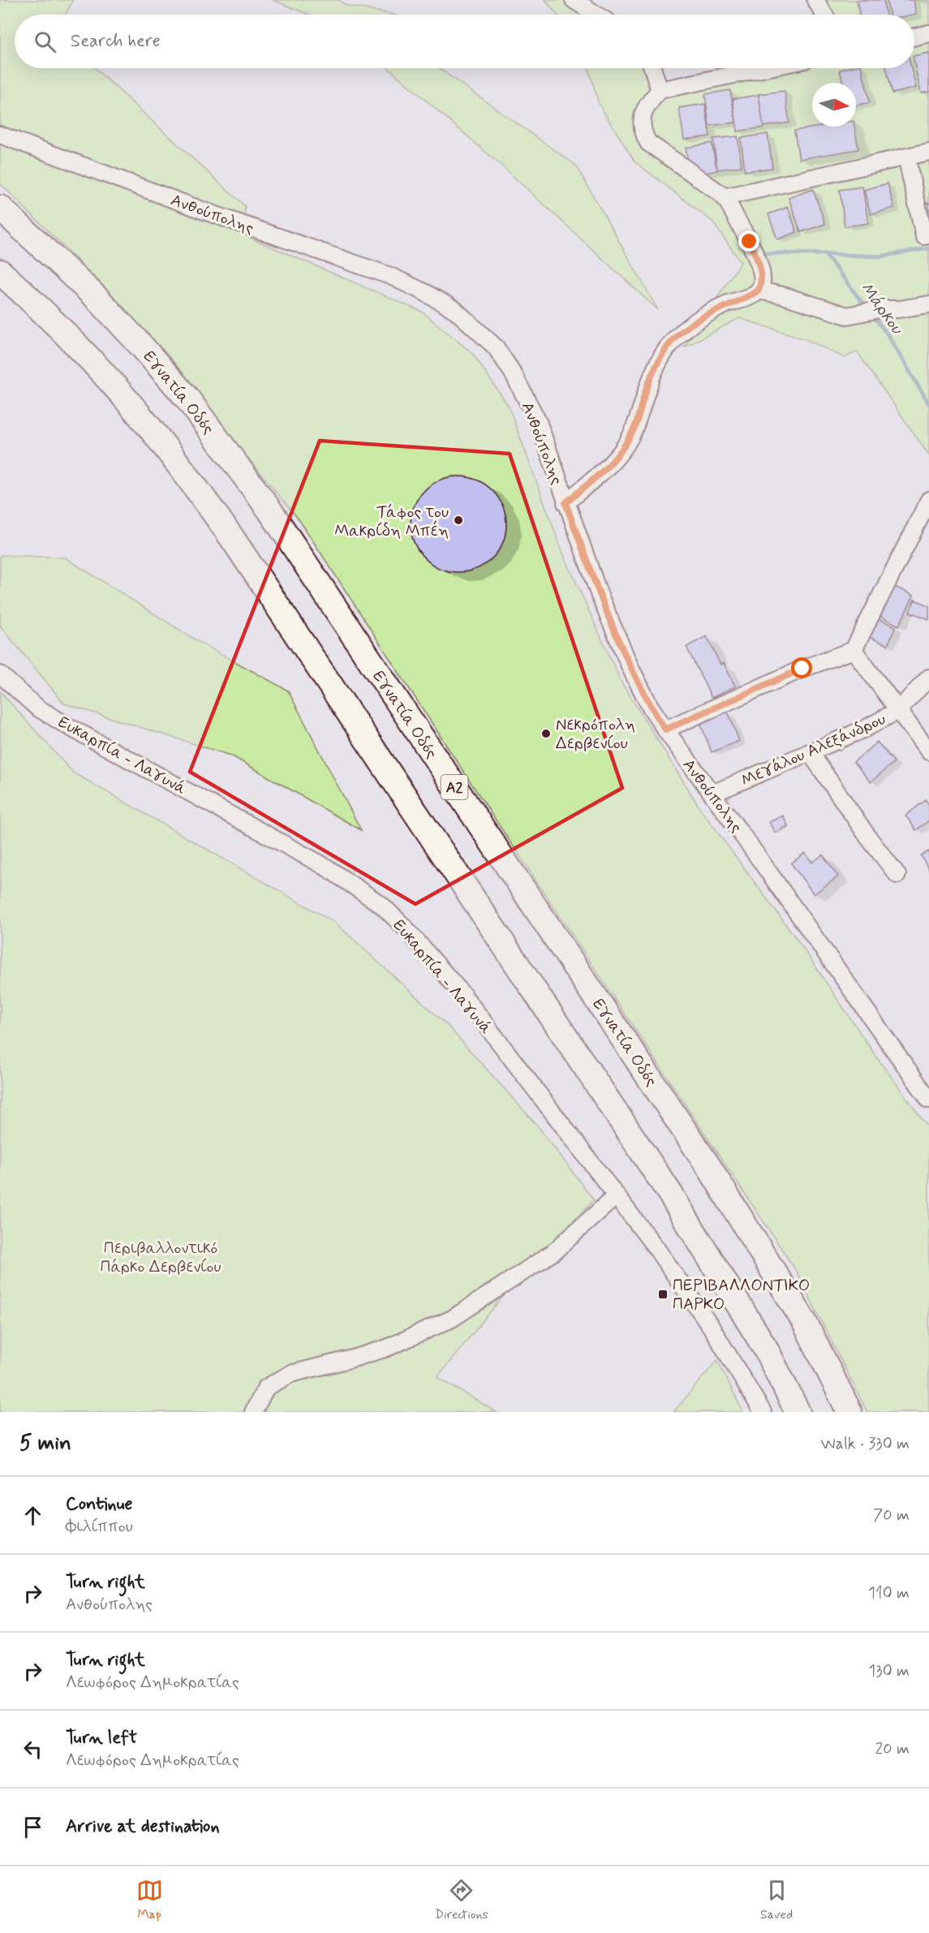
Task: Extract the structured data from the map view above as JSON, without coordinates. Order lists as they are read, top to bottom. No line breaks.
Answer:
{"streets":{"highway":["Εγνατία Οδός","Α2"],"street":["Ανθούπολης","Μεγάλου Αλεξάνδρου","Ευκαρπία - Λαγυνά"]},"crossings":[["Ανθούπολης","Μεγάλου Αλεξάνδρου"]],"water":["Μάρκου"],"parks":["Περιβαλλοντικό Πάρκο Δερβενίου"],"places":{"other":["Τάφος του Μακρίδη Μπέη","Νεκρόπολη Δερβενίου"],"transit":["ΠΕΡΙΒΑΛΛΟΝΤΙΚΟ ΠΑΡΚΟ"]},"north":"right","page":{"search":"Search here","heading":["5 min","Walk · 330 m"],"list":[["Continue","Φιλίππου","70 m"],["Turn right","Ανθούπολης","110 m"],["Turn right","Λεωφόρος Δημοκρατίας","130 m"],["Turn left","Λεωφόρος Δημοκρατίας","20 m"],"Arrive at destination"],"nav":["Map","Directions","Saved"]}}
